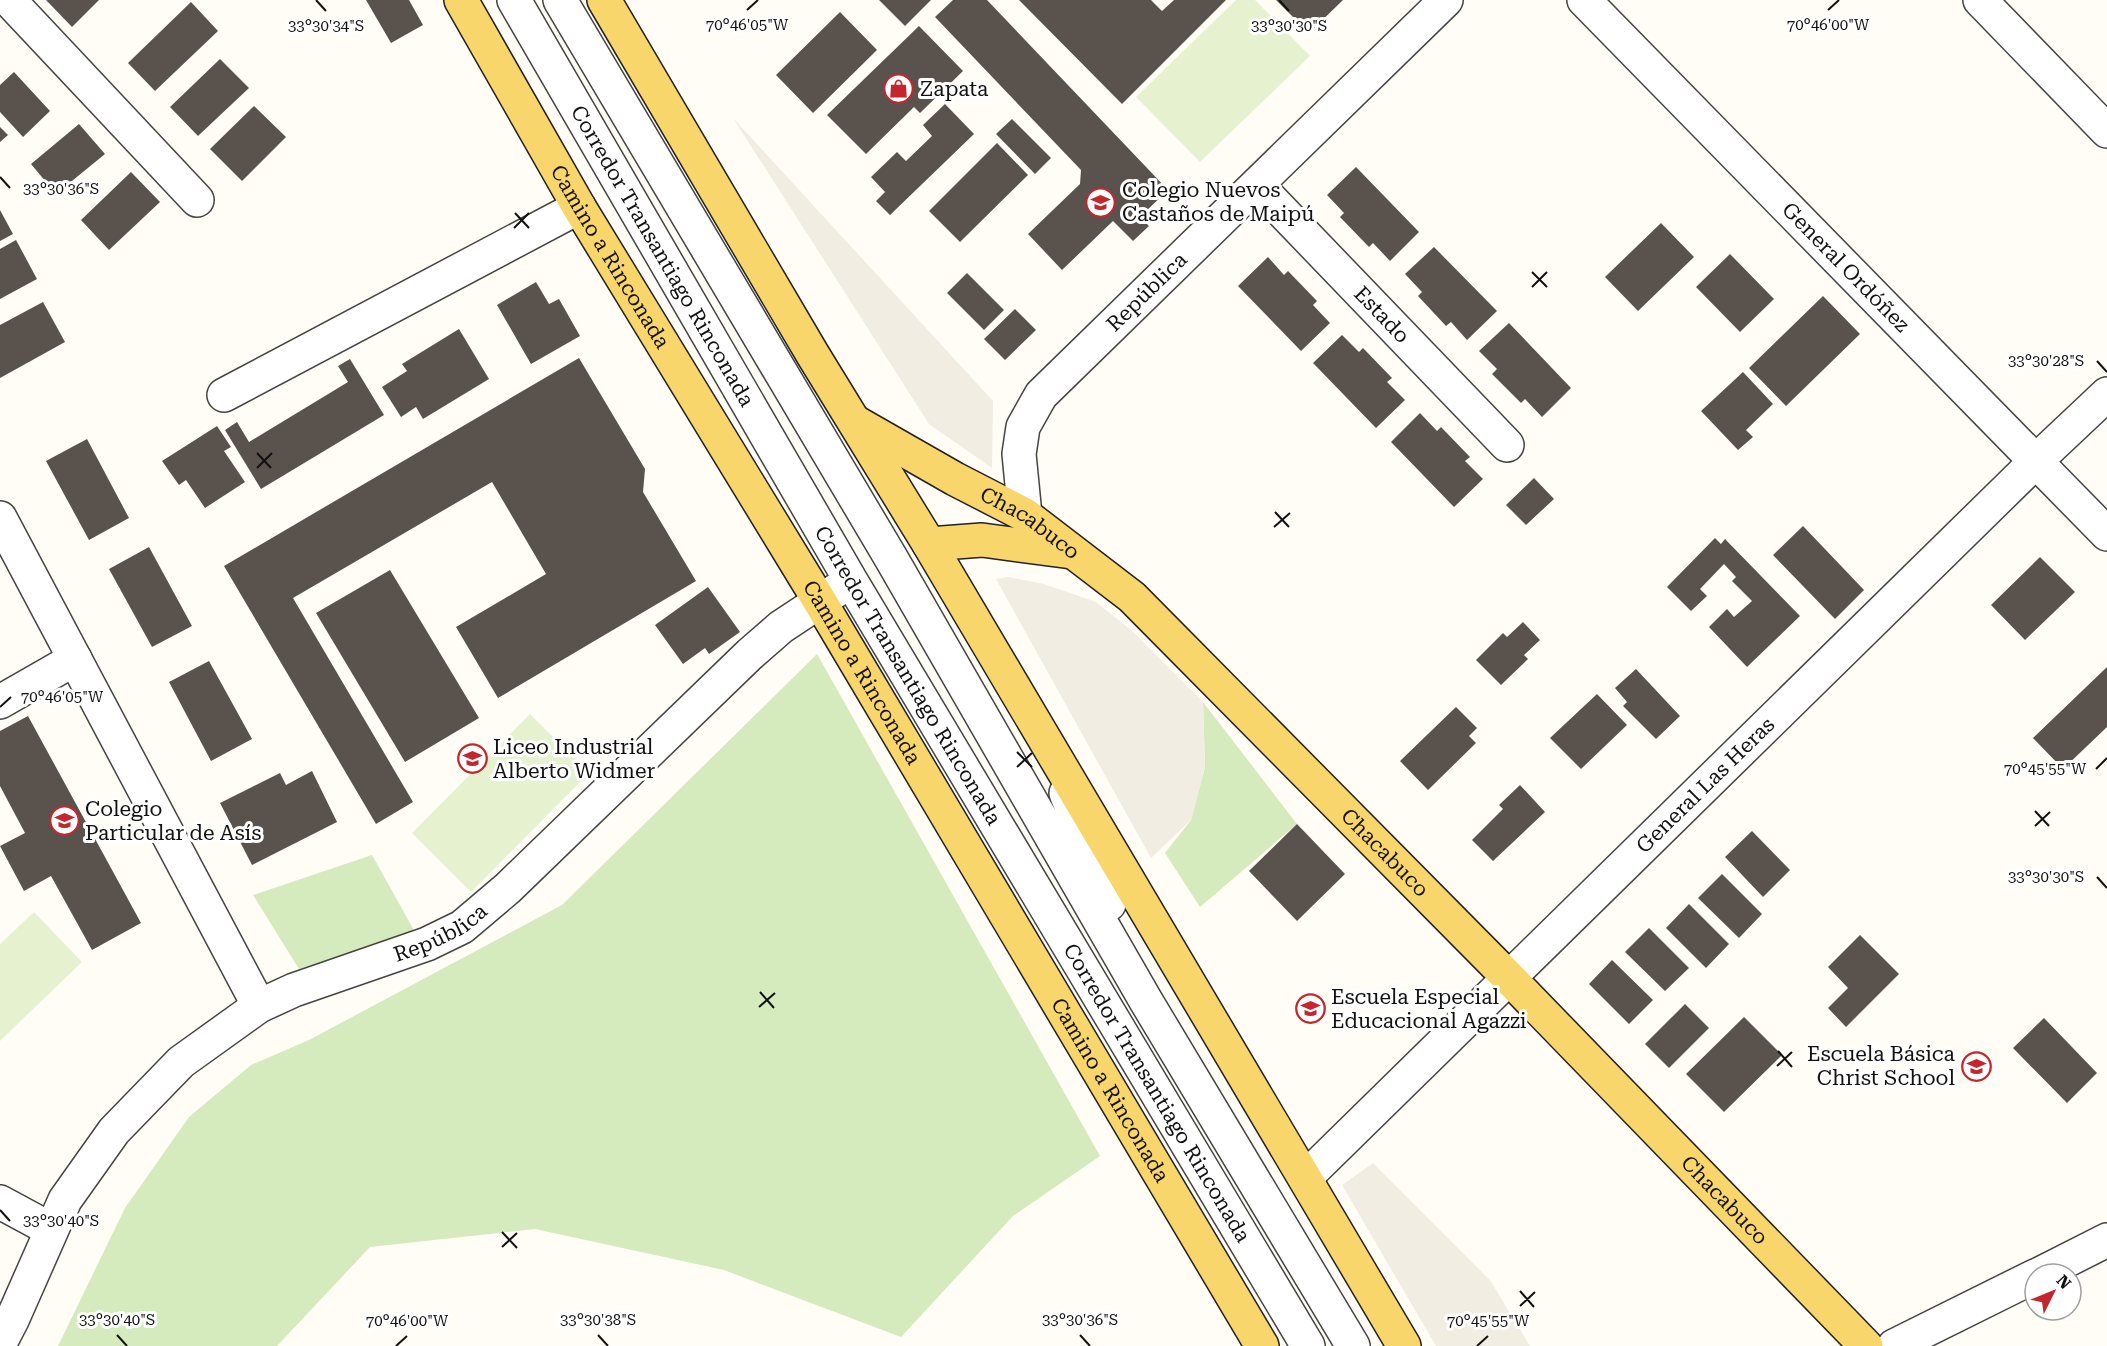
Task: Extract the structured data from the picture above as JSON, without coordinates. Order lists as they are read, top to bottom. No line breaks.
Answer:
{"streets":{"main road":["Camino a Rinconada","Chacabuco"],"street":["Corredor Transantiago Rinconada","General Ordóñez","República","Estado","General Las Heras"]},"crossings":[["Corredor Transantiago Rinconada","República"],["Camino a Rinconada","República"],["General Ordóñez","General Las Heras"],["República","Estado"],["República","Chacabuco"],["Chacabuco","General Las Heras"]],"places":{"shop":["Zapata"],"school or university":["Colegio Nuevos Castaños de Maipú","Liceo Industrial Alberto Widmer","Colegio Particular de Asís","Escuela Especial Educacional Agazzi","Escuela Básica Christ School"]},"north":"top right","coordinates":["70°46'05\"W","70°46'00\"W","33°30'34\"S","33°30'30\"S","33°30'36\"S","33°30'28\"S","70°45'55\"W","33°30'40\"S","33°30'38\"S"]}
